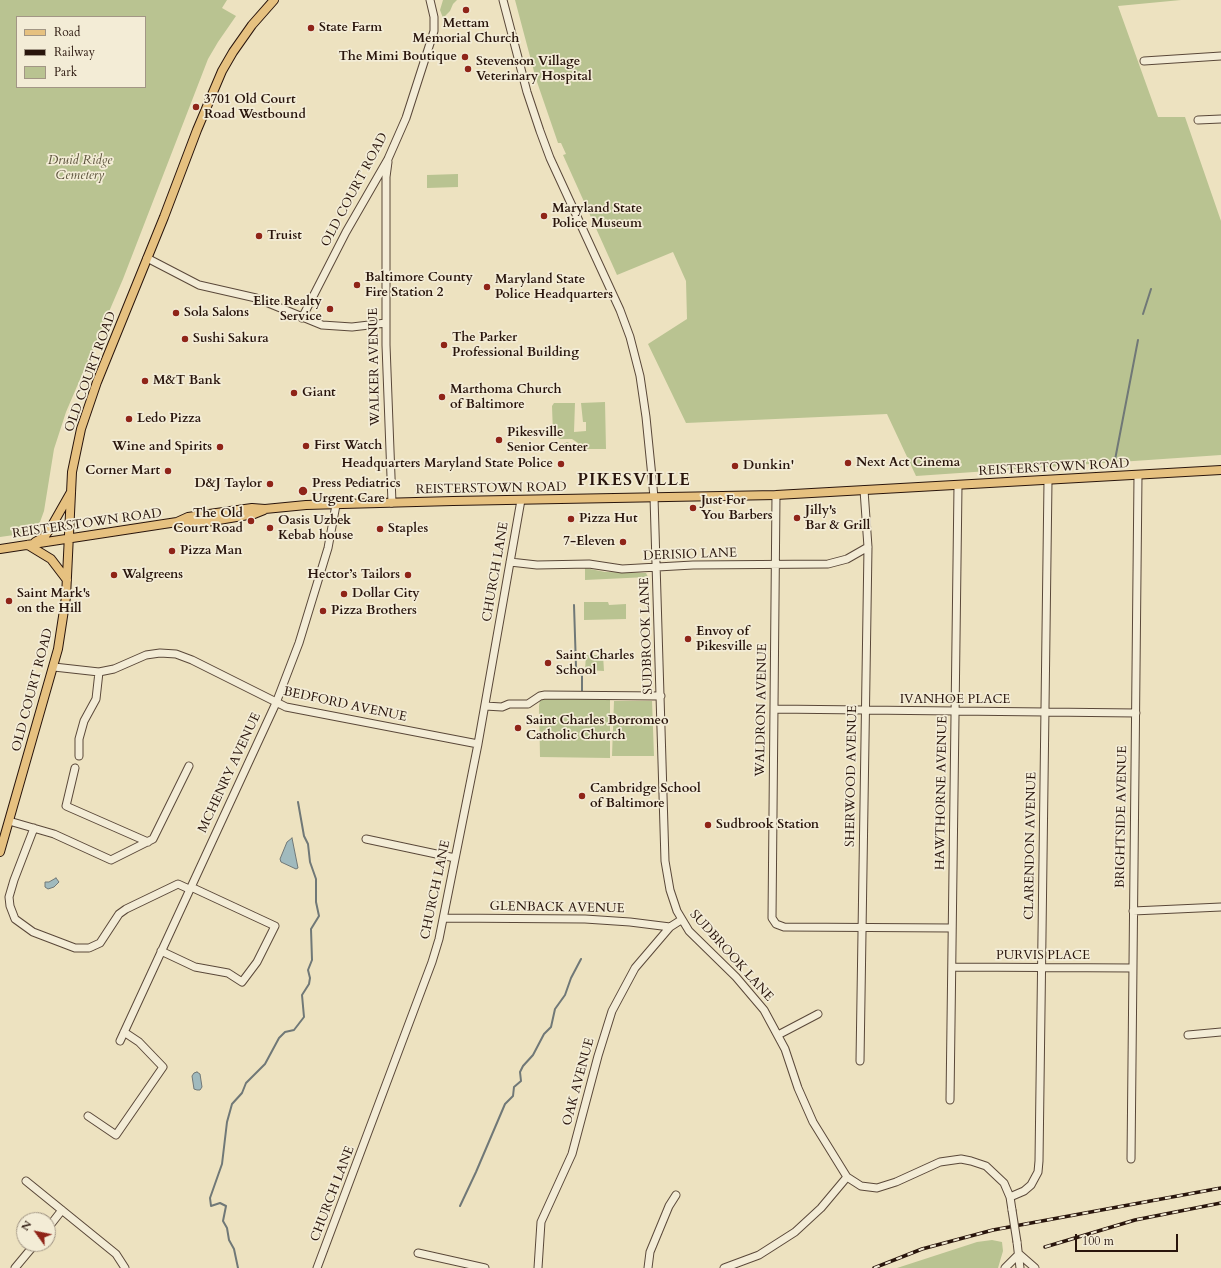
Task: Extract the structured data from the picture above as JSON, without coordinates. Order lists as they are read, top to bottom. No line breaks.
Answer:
{"streets":{"main road":["OLD COURT ROAD","REISTERSTOWN ROAD"],"street":["WALKER AVENUE","DERISIO LANE","CHURCH LANE","SUDBROOK LANE","IVANHOE PLACE","BEDFORD AVENUE","WALDRON AVENUE","MCHENRY AVENUE","SHERWOOD AVENUE","HAWTHORNE AVENUE","BRIGHTSIDE AVENUE","CLARENDON AVENUE","GLENBACK AVENUE","PURVIS PLACE","OAK AVENUE"]},"crossings":[["OLD COURT ROAD","WALKER AVENUE"],["OLD COURT ROAD","REISTERSTOWN ROAD"],["OLD COURT ROAD","BEDFORD AVENUE"],["WALKER AVENUE","REISTERSTOWN ROAD"],["REISTERSTOWN ROAD","CHURCH LANE"],["REISTERSTOWN ROAD","SUDBROOK LANE"],["REISTERSTOWN ROAD","WALDRON AVENUE"],["REISTERSTOWN ROAD","MCHENRY AVENUE"],["REISTERSTOWN ROAD","SHERWOOD AVENUE"],["REISTERSTOWN ROAD","HAWTHORNE AVENUE"],["REISTERSTOWN ROAD","BRIGHTSIDE AVENUE"],["REISTERSTOWN ROAD","CLARENDON AVENUE"],["DERISIO LANE","CHURCH LANE"],["DERISIO LANE","SUDBROOK LANE"],["DERISIO LANE","WALDRON AVENUE"],["DERISIO LANE","SHERWOOD AVENUE"],["CHURCH LANE","BEDFORD AVENUE"],["CHURCH LANE","GLENBACK AVENUE"],["SUDBROOK LANE","CLARENDON AVENUE"],["SUDBROOK LANE","OAK AVENUE"],["IVANHOE PLACE","WALDRON AVENUE"],["IVANHOE PLACE","SHERWOOD AVENUE"],["IVANHOE PLACE","HAWTHORNE AVENUE"],["IVANHOE PLACE","BRIGHTSIDE AVENUE"],["IVANHOE PLACE","CLARENDON AVENUE"],["BEDFORD AVENUE","MCHENRY AVENUE"],["WALDRON AVENUE","SHERWOOD AVENUE"],["HAWTHORNE AVENUE","PURVIS PLACE"],["BRIGHTSIDE AVENUE","PURVIS PLACE"],["CLARENDON AVENUE","PURVIS PLACE"],["GLENBACK AVENUE","OAK AVENUE"]],"districts":["PIKESVILLE"],"parks":["Druid Ridge Cemetery"],"places":["Mettam Memorial Church","State Farm","The Mimi Boutique","Stevenson Village Veterinary Hospital","3701 Old Court Road Westbound","Maryland State Police Museum","Truist","Baltimore County Fire Station 2","Maryland State Police Headquarters","Elite Realty Service","Sola Salons","Sushi Sakura","The Parker Professional Building","M&T Bank","Giant","Marthoma Church of Baltimore","Ledo Pizza","Pikesville Senior Center","First Watch","Wine and Spirits","Next Act Cinema","Headquarters Maryland State Police","Dunkin'","Corner Mart","D&J Taylor","Press Pediatrics Urgent Care","Just For You Barbers","Jilly's Bar & Grill","Pizza Hut","The Old Court Road","Oasis Uzbek Kebab house","Staples","7-Eleven","Pizza Man","Walgreens","Hector’s Tailors","Dollar City","Saint Mark's on the Hill","Pizza Brothers","Envoy of Pikesville","Saint Charles School","Saint Charles Borromeo Catholic Church","Cambridge School of Baltimore","Sudbrook Station"],"legend":["Road","Railway","Park"],"scale_bar":"100 m","north":"top left"}
